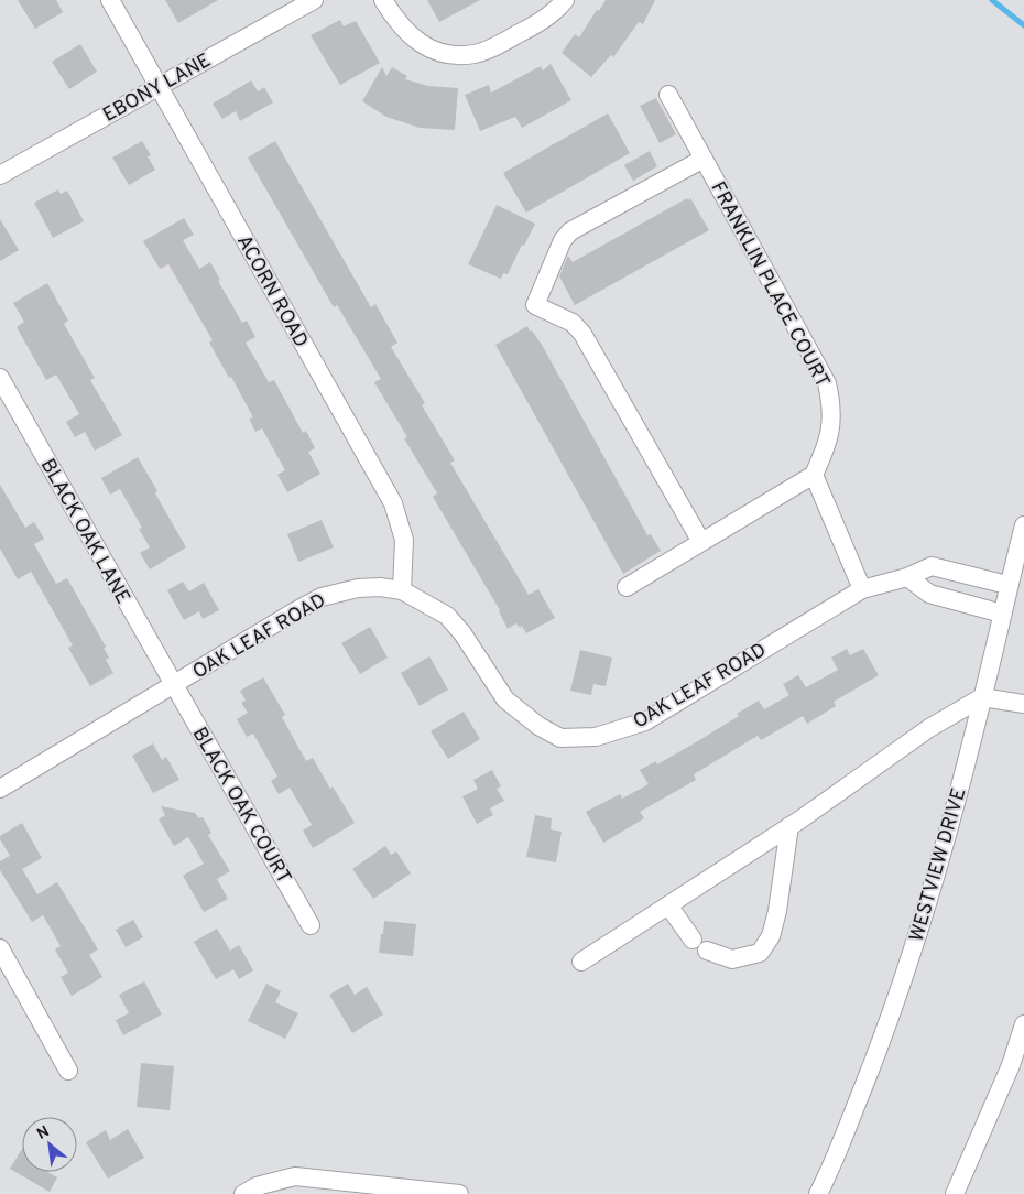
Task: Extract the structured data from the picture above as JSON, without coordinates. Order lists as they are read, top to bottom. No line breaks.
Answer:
{"streets":{"street":["EBONY LANE","FRANKLIN PLACE COURT","ACORN ROAD","BLACK OAK LANE","OAK LEAF ROAD","BLACK OAK COURT","WESTVIEW DRIVE"]},"crossings":[["EBONY LANE","ACORN ROAD"],["ACORN ROAD","OAK LEAF ROAD"],["BLACK OAK LANE","OAK LEAF ROAD"],["BLACK OAK LANE","BLACK OAK COURT"],["OAK LEAF ROAD","BLACK OAK COURT"],["OAK LEAF ROAD","WESTVIEW DRIVE"]],"north":"top left"}
